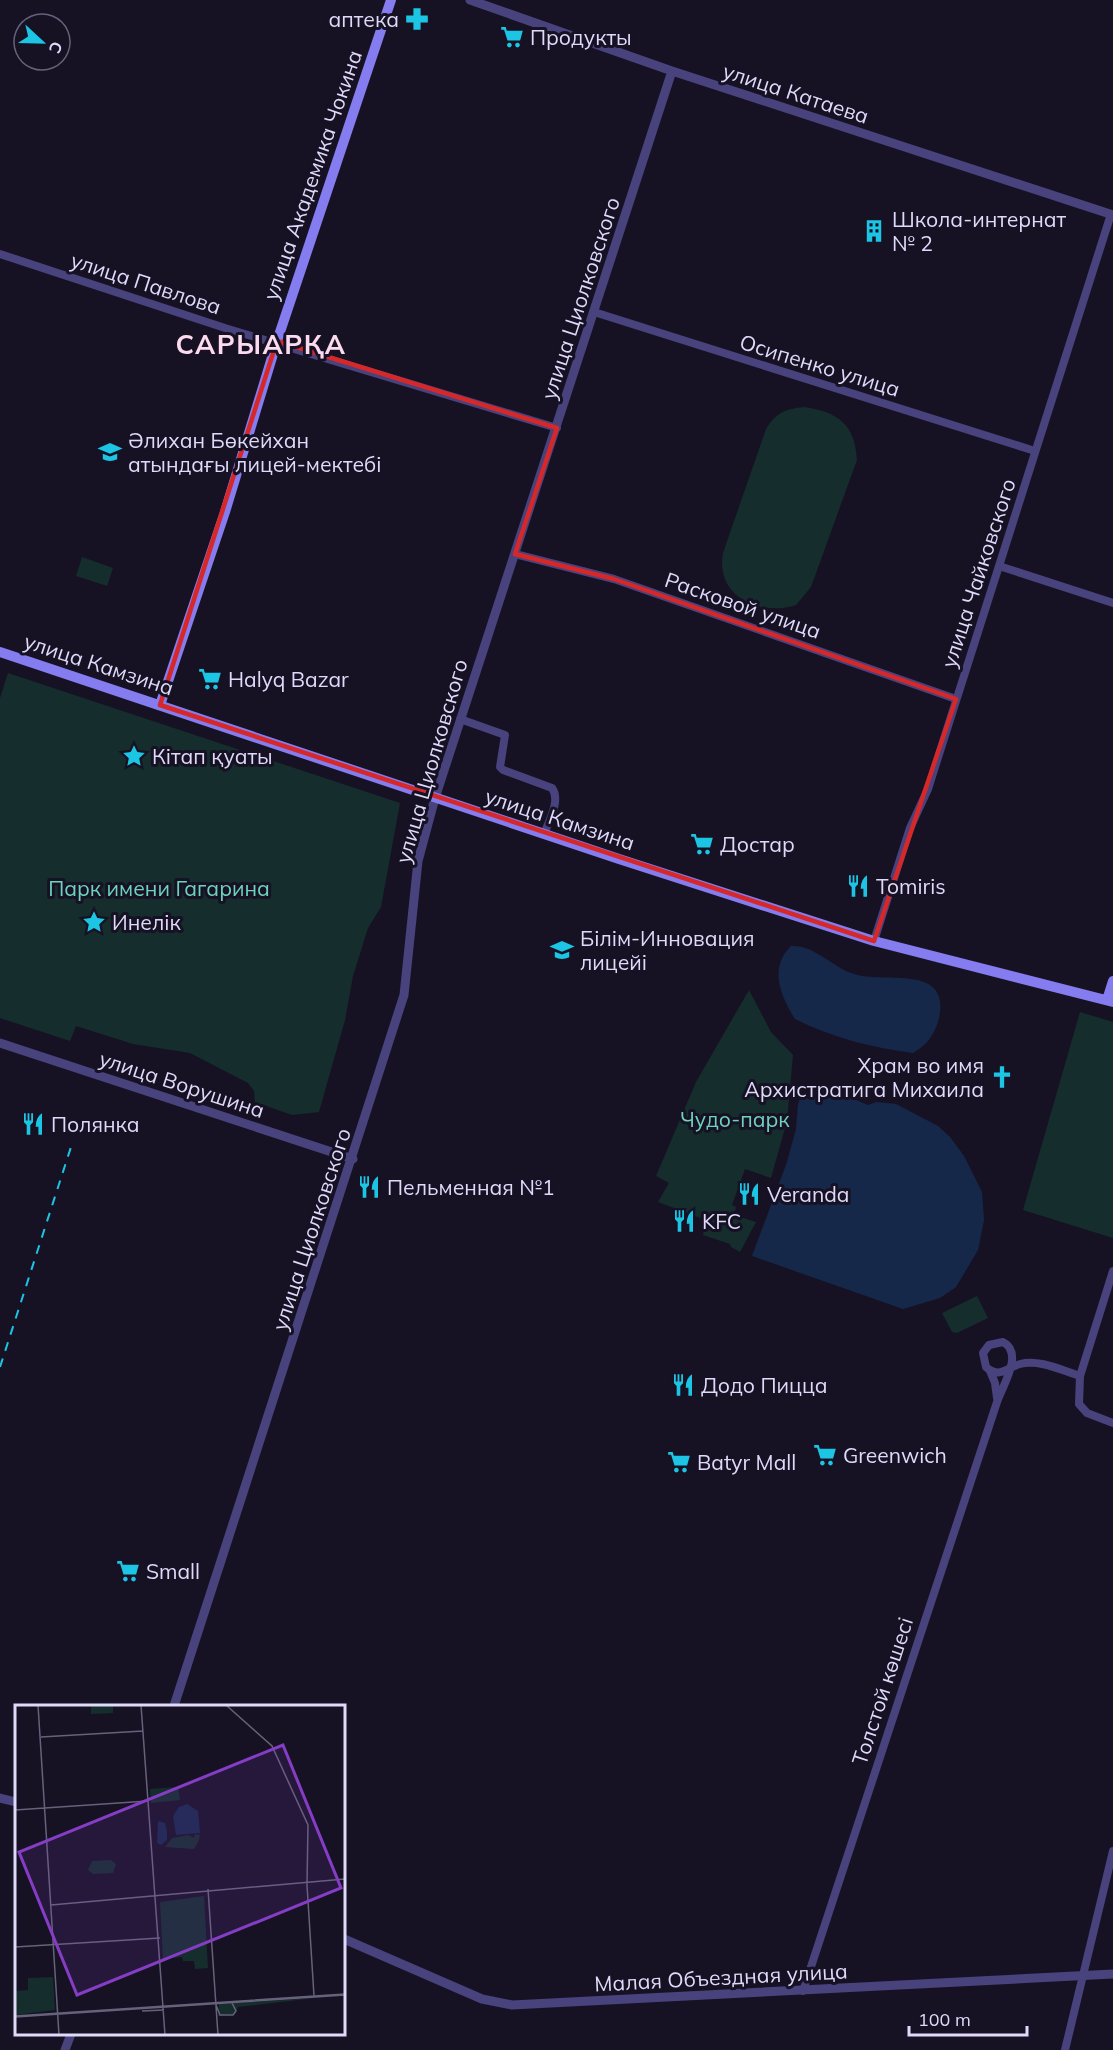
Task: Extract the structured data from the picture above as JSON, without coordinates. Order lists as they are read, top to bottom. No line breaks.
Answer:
{"streets":{"main road":["улица Академика Чокина","улица Камзина"],"street":["улица Катаева","улица Павлова","улица Циолковского","Осипенко улица","улица Чайковского","Расковой улица","улица Ворушина","Толстой көшесі","Малая Объездная улица"]},"crossings":[["улица Катаева","улица Циолковского"],["улица Катаева","улица Чайковского"],["улица Академика Чокина","улица Павлова"],["улица Академика Чокина","улица Камзина"],["улица Павлова","улица Циолковского"],["улица Циолковского","Осипенко улица"],["улица Циолковского","Расковой улица"],["улица Циолковского","улица Камзина"],["улица Циолковского","улица Ворушина"],["Осипенко улица","улица Чайковского"],["улица Чайковского","Расковой улица"],["улица Чайковского","улица Камзина"],["Толстой көшесі","Малая Объездная улица"]],"districts":["САРЫАРҚА"],"parks":["Парк имени Гагарина","Чудо-парк"],"places":{"pharmacy":["аптека"],"supermarket":["Продукты","Halyq Bazar","Достар","Greenwich","Batyr Mall","Small"],"building":["Школа-интернат № 2"],"school or university":["Әлихан Бөкейхан атындағы лицей-мектебі","Білім-Инновация лицейі"],"place":["Кітап қуаты","Инелік"],"restaurant":["Tomiris","Полянка","Пельменная №1","Veranda","KFC","Додо Пицца"],"church":["Храм во имя Архистратига Михаила"]},"scale_bar":"100 m","north":"right"}
